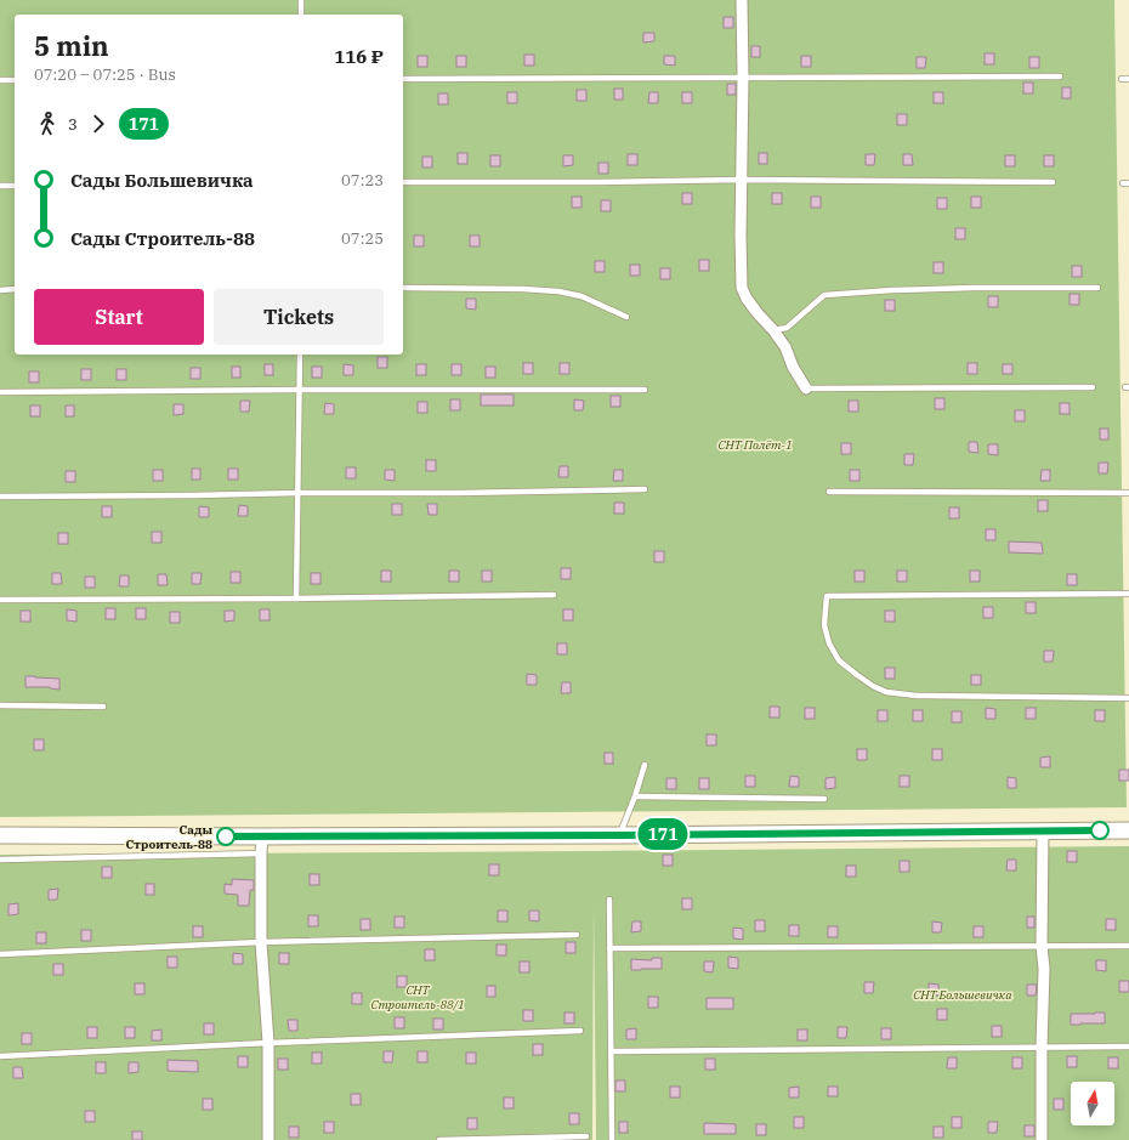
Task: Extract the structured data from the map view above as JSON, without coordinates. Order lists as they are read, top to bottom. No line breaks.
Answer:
{"parks":["СНТ Полёт-1","СНТ Строитель-88/1","СНТ Большевичка"],"places":["Сады Строитель-88"],"lines":["bus line 171"],"north":"top","page":{"on_map":"171","heading":["5 min","07:20 – 07:25 · Bus","116 ₽"],"legs":["3","171"],"list":[{"name":"Сады Большевичка","value":"07:23"},{"name":"Сады Строитель-88","value":"07:25"}],"buttons":["Start","Tickets"]}}
